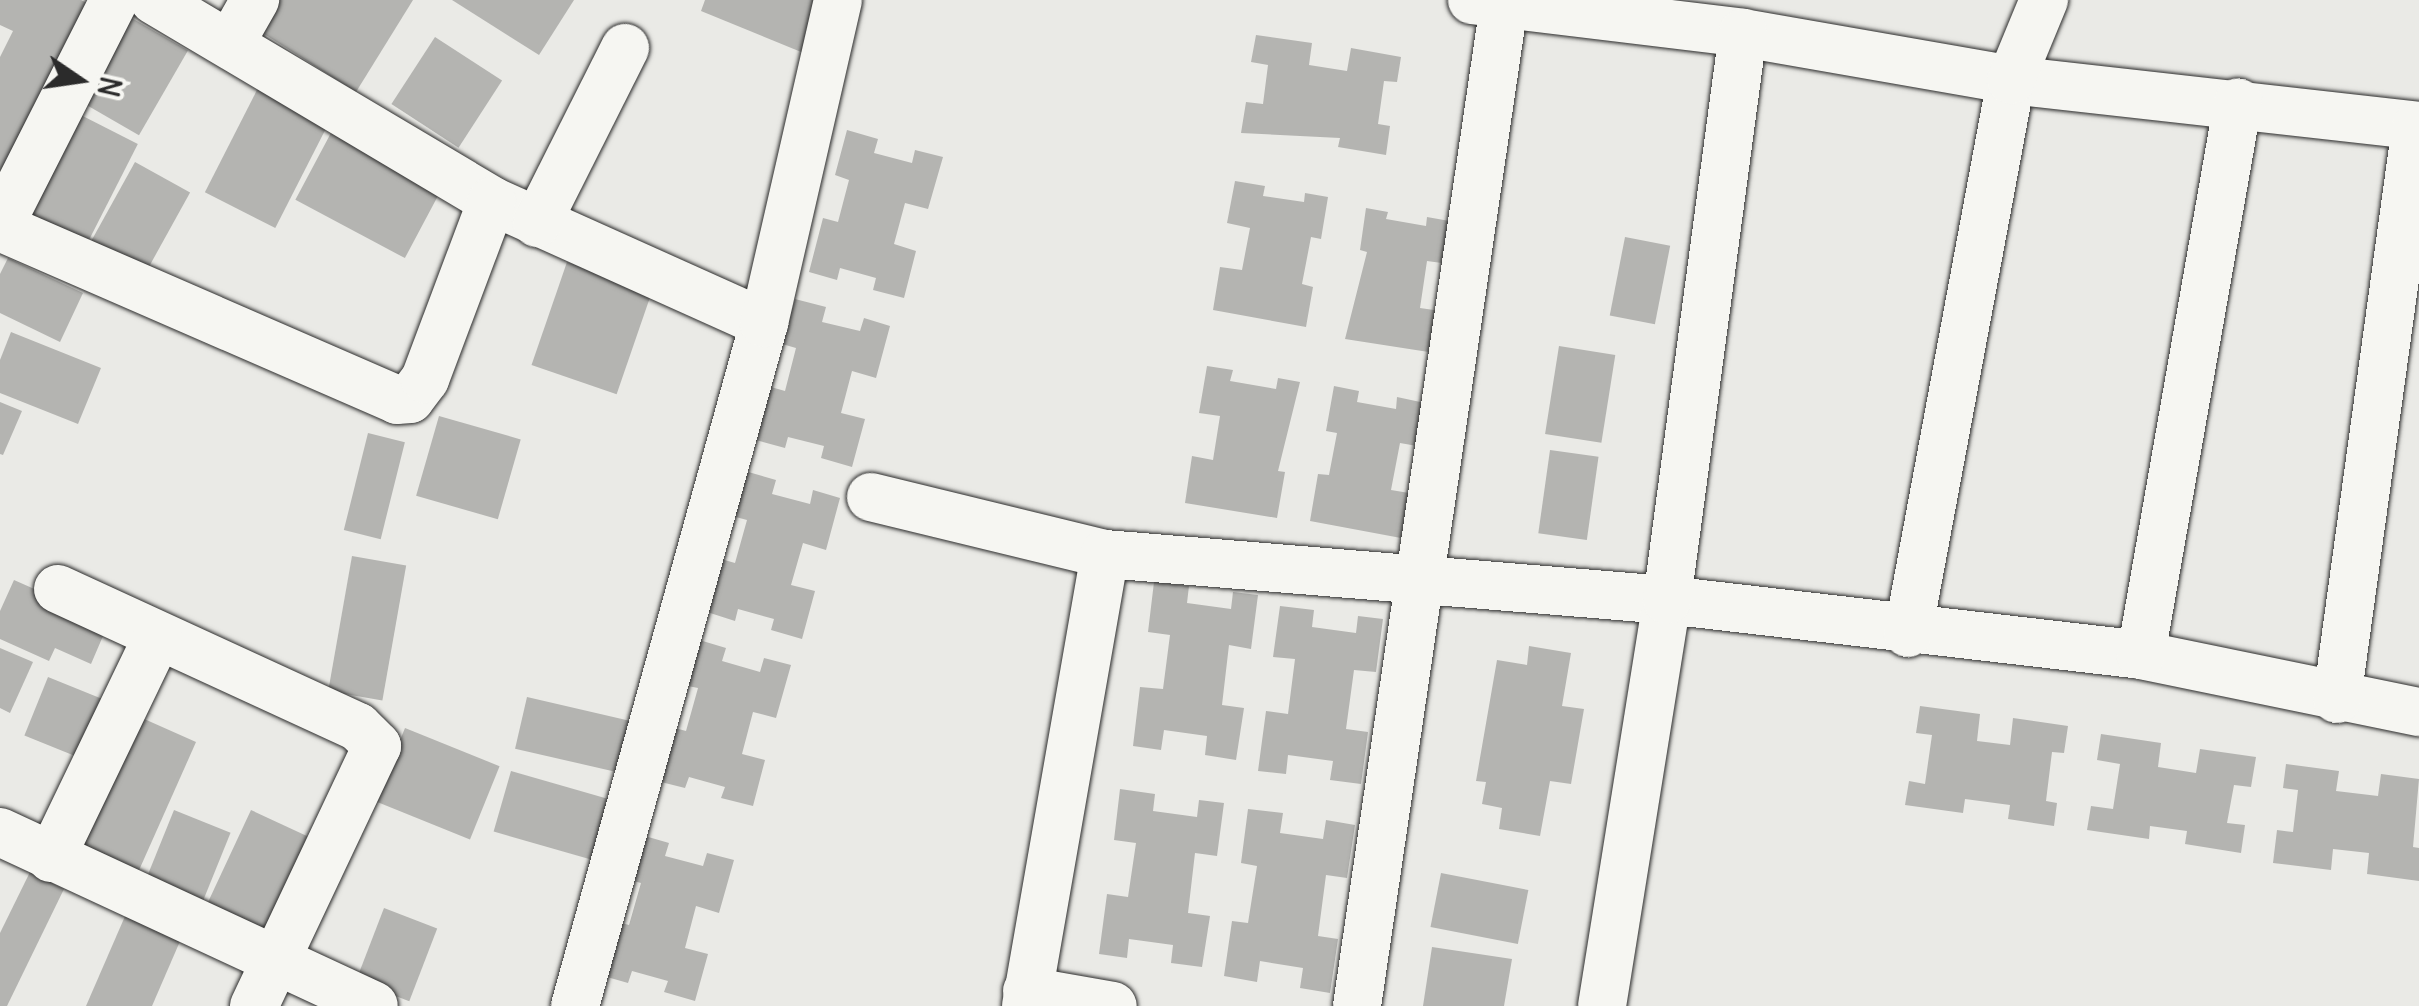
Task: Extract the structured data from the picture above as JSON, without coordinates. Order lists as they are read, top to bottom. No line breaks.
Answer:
{"north":"right"}
